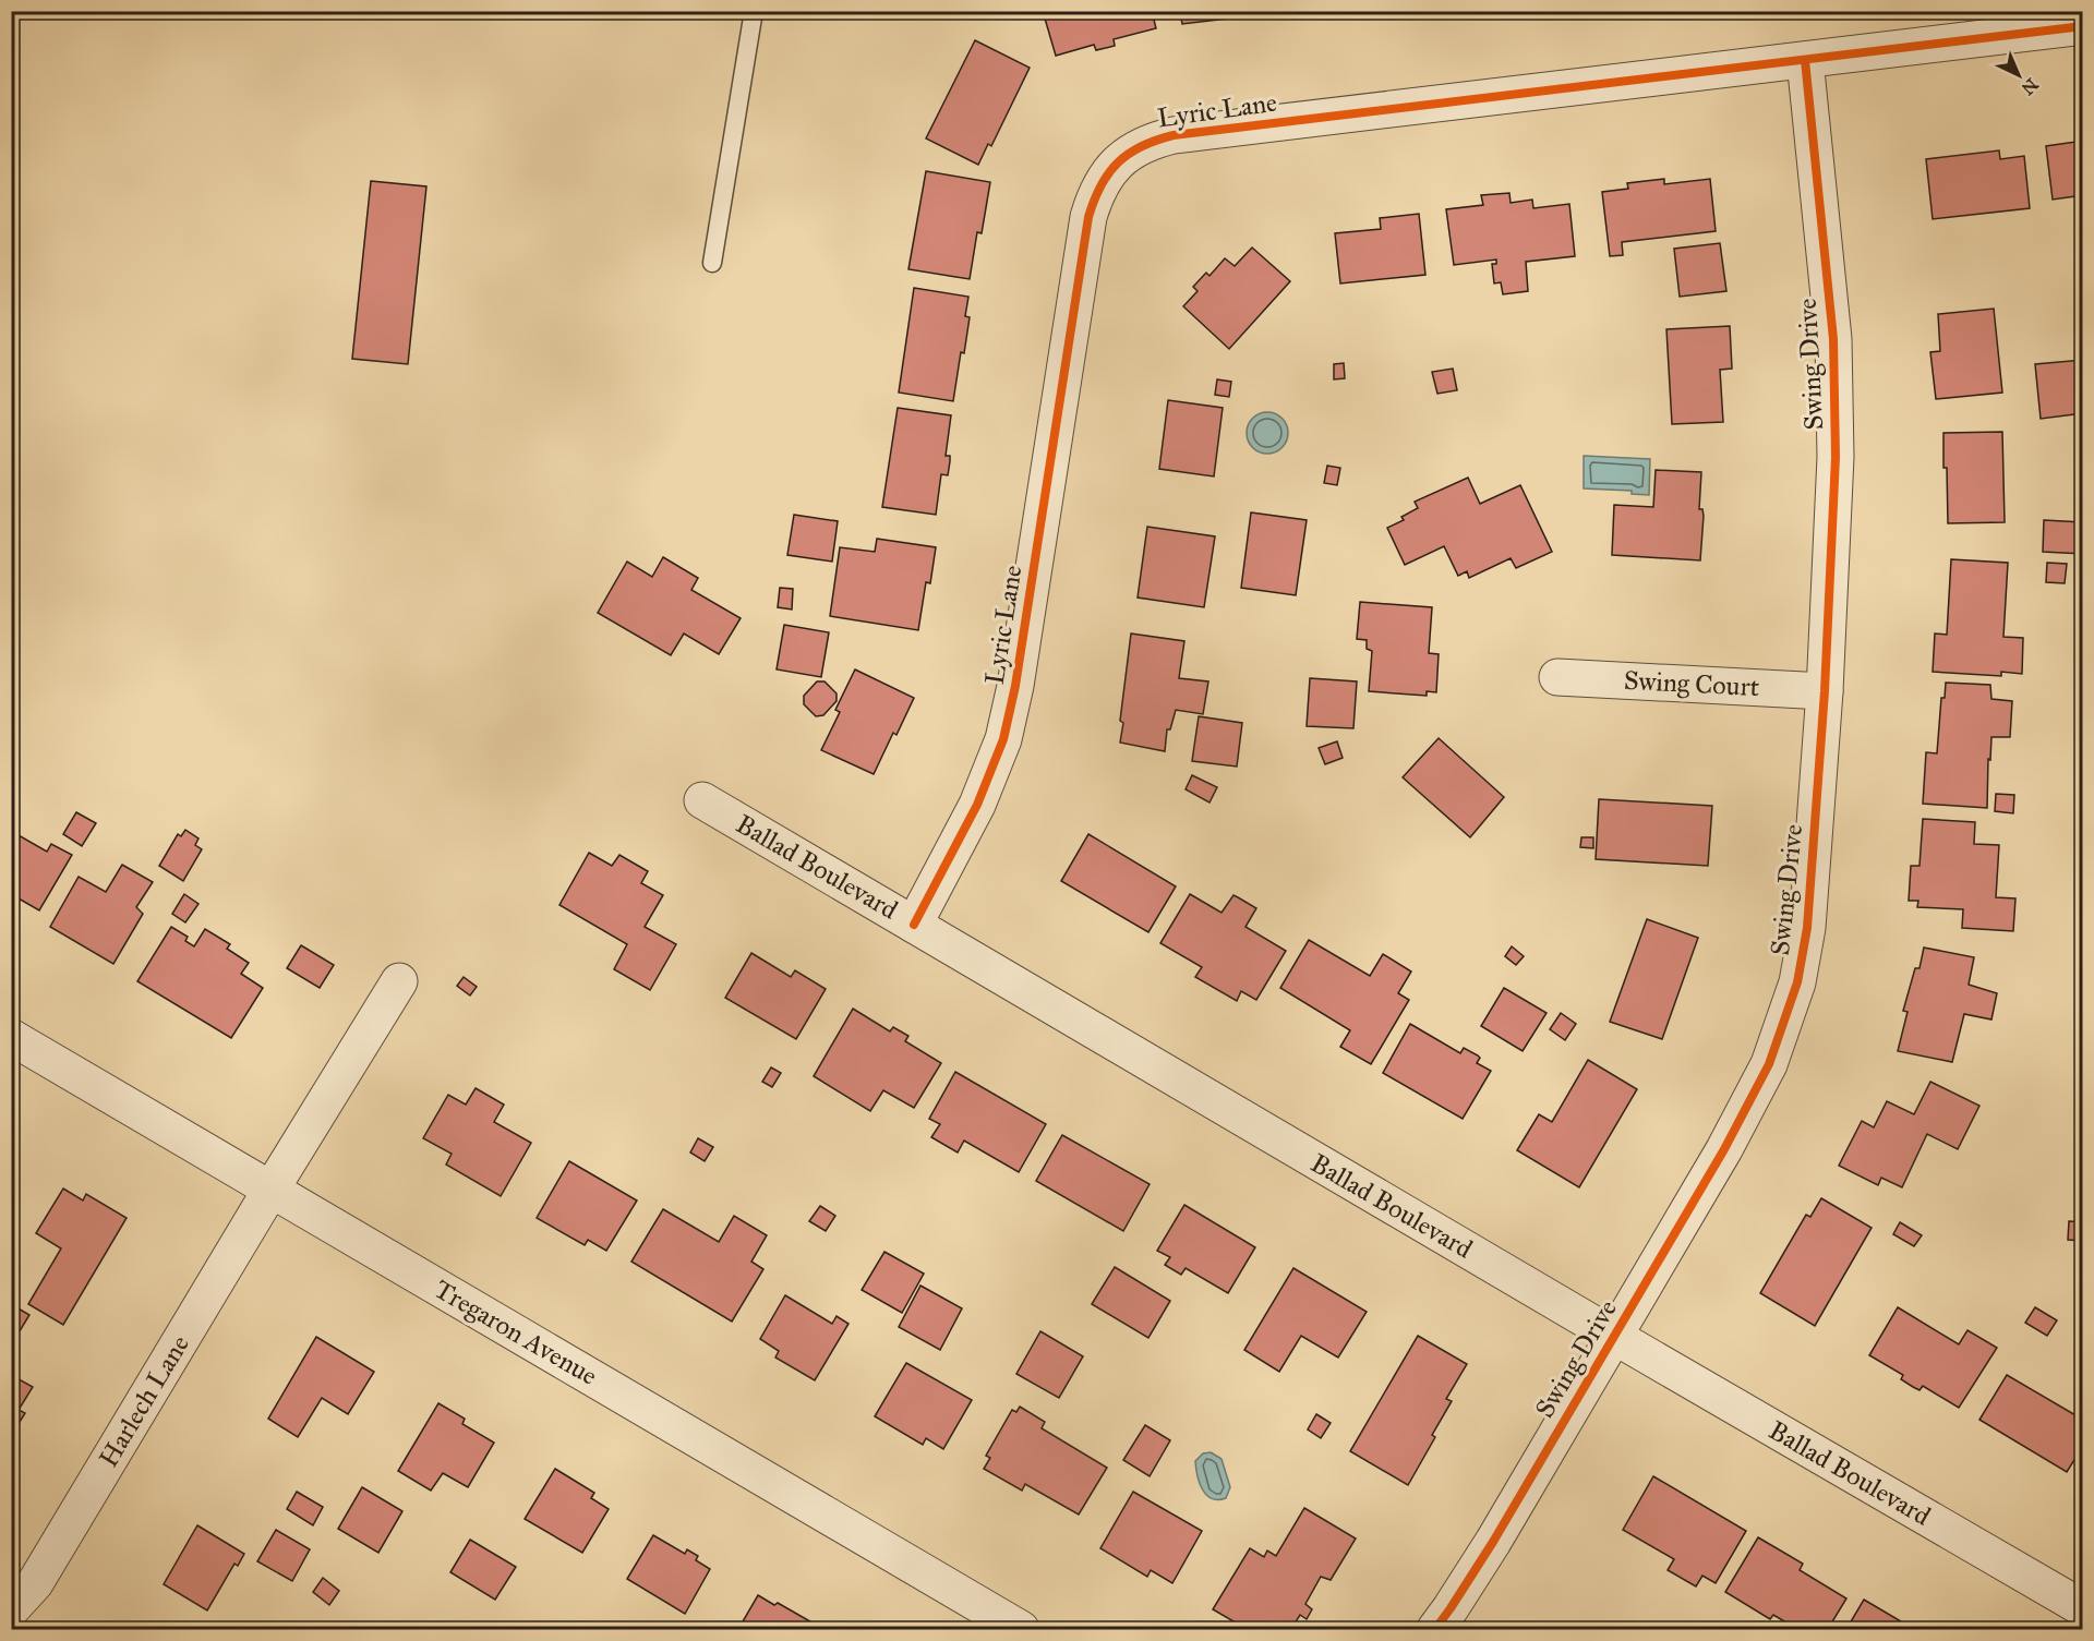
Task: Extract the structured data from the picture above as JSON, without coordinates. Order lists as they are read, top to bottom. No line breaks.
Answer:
{"streets":{"street":["Lyric Lane","Swing Drive","Swing Court","Ballad Boulevard","Tregaron Avenue","Harlech Lane"]},"crossings":[["Lyric Lane","Swing Drive"],["Lyric Lane","Ballad Boulevard"],["Swing Drive","Swing Court"],["Swing Drive","Ballad Boulevard"],["Tregaron Avenue","Harlech Lane"]],"north":"bottom right"}
